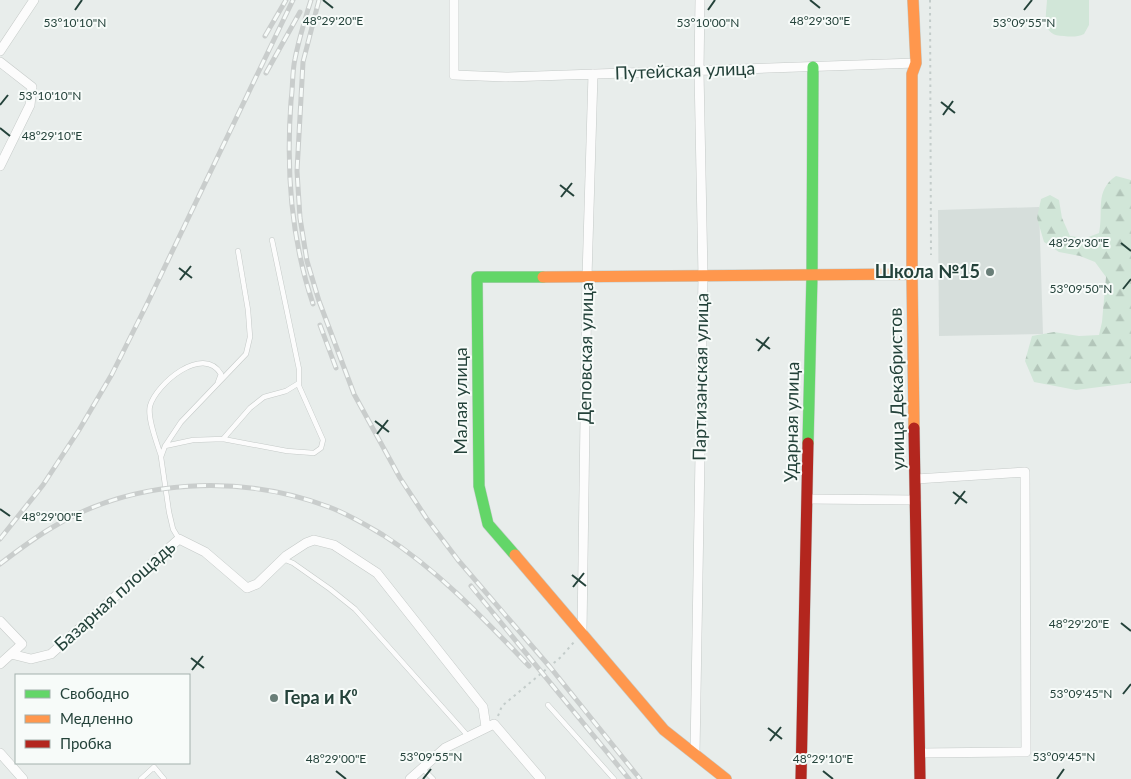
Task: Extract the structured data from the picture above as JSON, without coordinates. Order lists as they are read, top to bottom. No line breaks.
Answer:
{"streets":{"street":["Путейская улица","Деповская улица","Партизанская улица","улица Декабристов","Малая улица","Ударная улица","Базарная площадь"]},"crossings":[["Путейская улица","Деповская улица"],["Путейская улица","Партизанская улица"],["Путейская улица","улица Декабристов"],["Путейская улица","Ударная улица"],["Деповская улица","Малая улица"]],"places":["Школа №15","Гера и К⁰"],"legend":["Свободно","Медленно","Пробка"],"coordinates":["48°29'20\"E","48°29'30\"E","53°10'10\"N","53°10'00\"N","53°09'55\"N","48°29'10\"E","53°09'50\"N","48°29'00\"E","53°09'45\"N"]}
